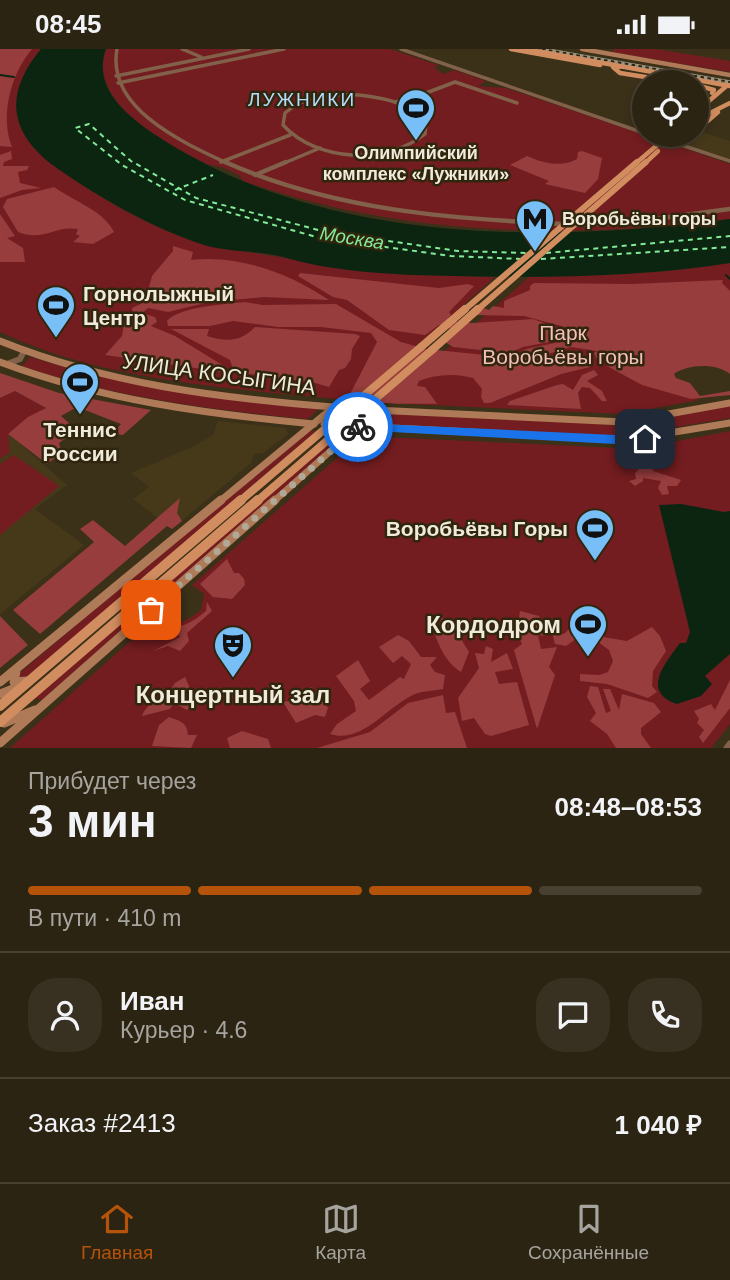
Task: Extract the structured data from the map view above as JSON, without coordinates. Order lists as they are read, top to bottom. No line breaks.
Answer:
{"streets":{"main road":["УЛИЦА КОСЫГИНА"]},"districts":["ЛУЖНИКИ"],"water":["Москва"],"parks":["Парк Воробьёвы горы"],"places":{"sports":["Олимпийский комплекс «Лужники»","Горнолыжный Центр","Теннис России","Воробьёвы Горы","Кордодром"],"metro station":["Воробьёвы горы"],"theatre":["Концертный зал"]},"page":{"status":"08:45","heading":["3 мин","Прибудет через","08:48–08:53"],"panel":["Иван","Курьер · 4.6","Заказ #2413","1 040 ₽"],"bar":"В пути · 410 m","tabs":["Главная","Карта","Сохранённые"]}}
